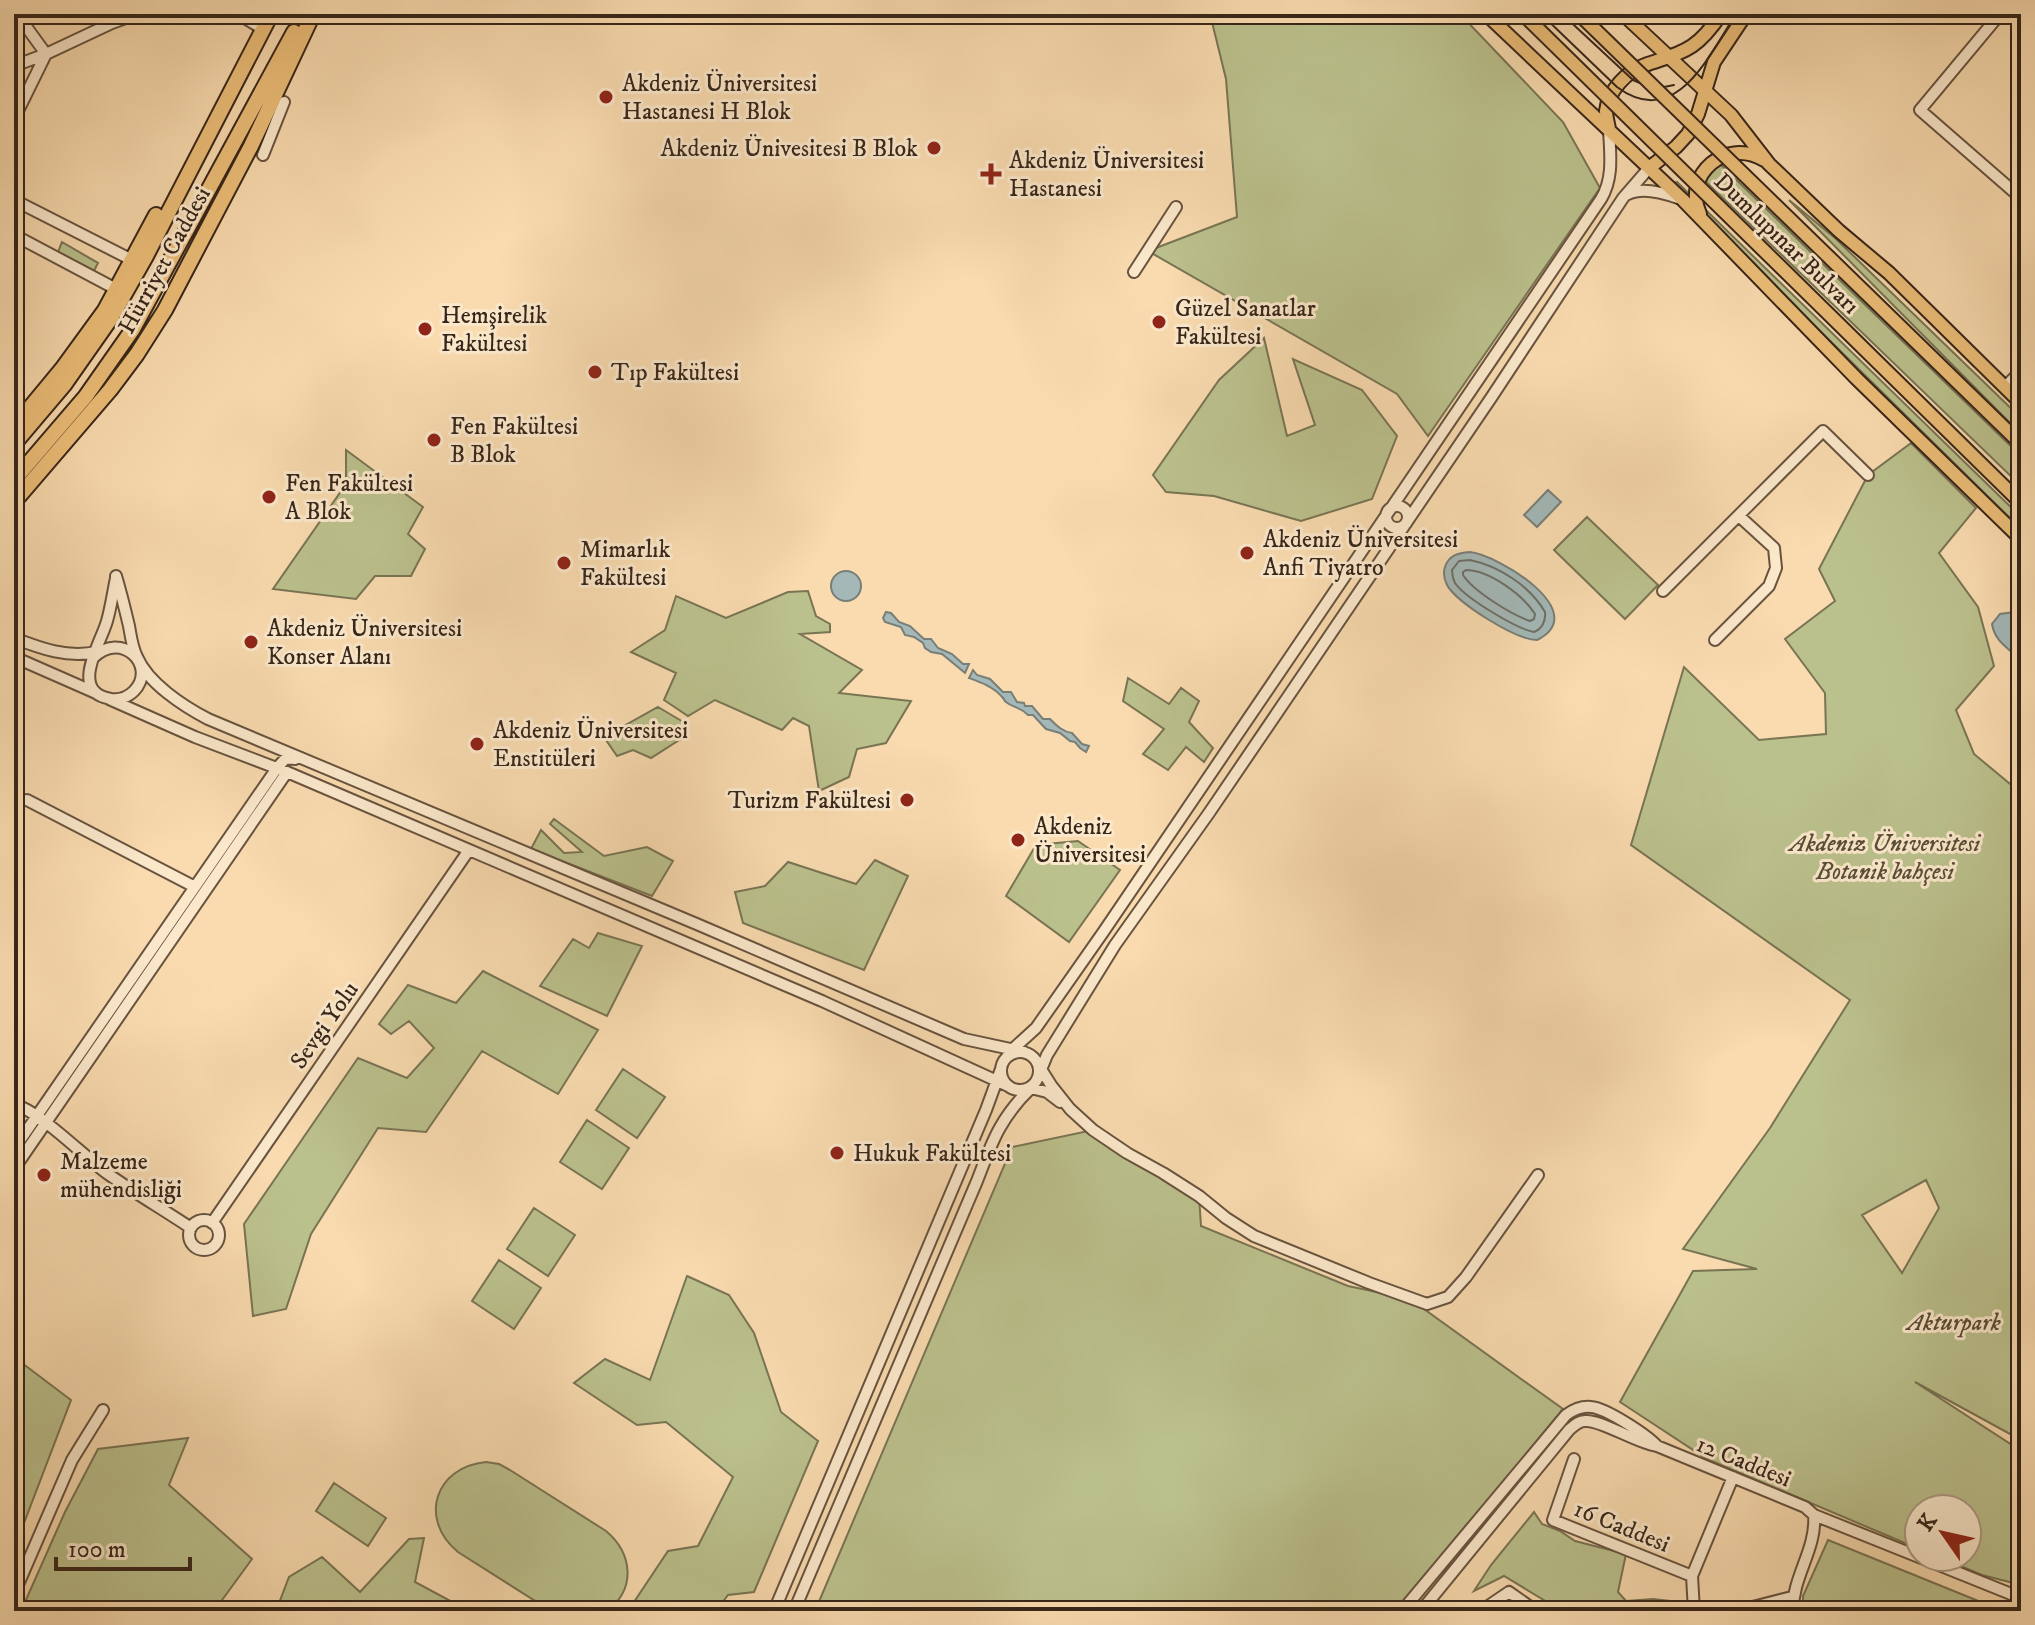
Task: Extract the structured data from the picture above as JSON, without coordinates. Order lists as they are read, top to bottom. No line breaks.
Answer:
{"streets":{"highway":["Hürriyet Caddesi"],"main road":["Dumlupınar Bulvarı"],"street":["Sevgi Yolu","12 Caddesi","16 Caddesi"]},"parks":["Akdeniz Üniversitesi Botanik bahçesi","Akturpark"],"places":{"other":["Akdeniz Üniversitesi Hastanesi H Blok","Akdeniz Ünivesitesi B Blok","Güzel Sanatlar Fakültesi","Hemşirelik Fakültesi","Tıp Fakültesi","Fen Fakültesi B Blok","Fen Fakültesi A Blok","Akdeniz Üniversitesi Anfi Tiyatro","Mimarlık Fakültesi","Akdeniz Üniversitesi Konser Alanı","Akdeniz Üniversitesi Enstitüleri","Turizm Fakültesi","Akdeniz Üniversitesi","Hukuk Fakültesi","Malzeme mühendisliği"],"health":["Akdeniz Üniversitesi Hastanesi"]},"scale_bar":"100 m","north":"top left"}
